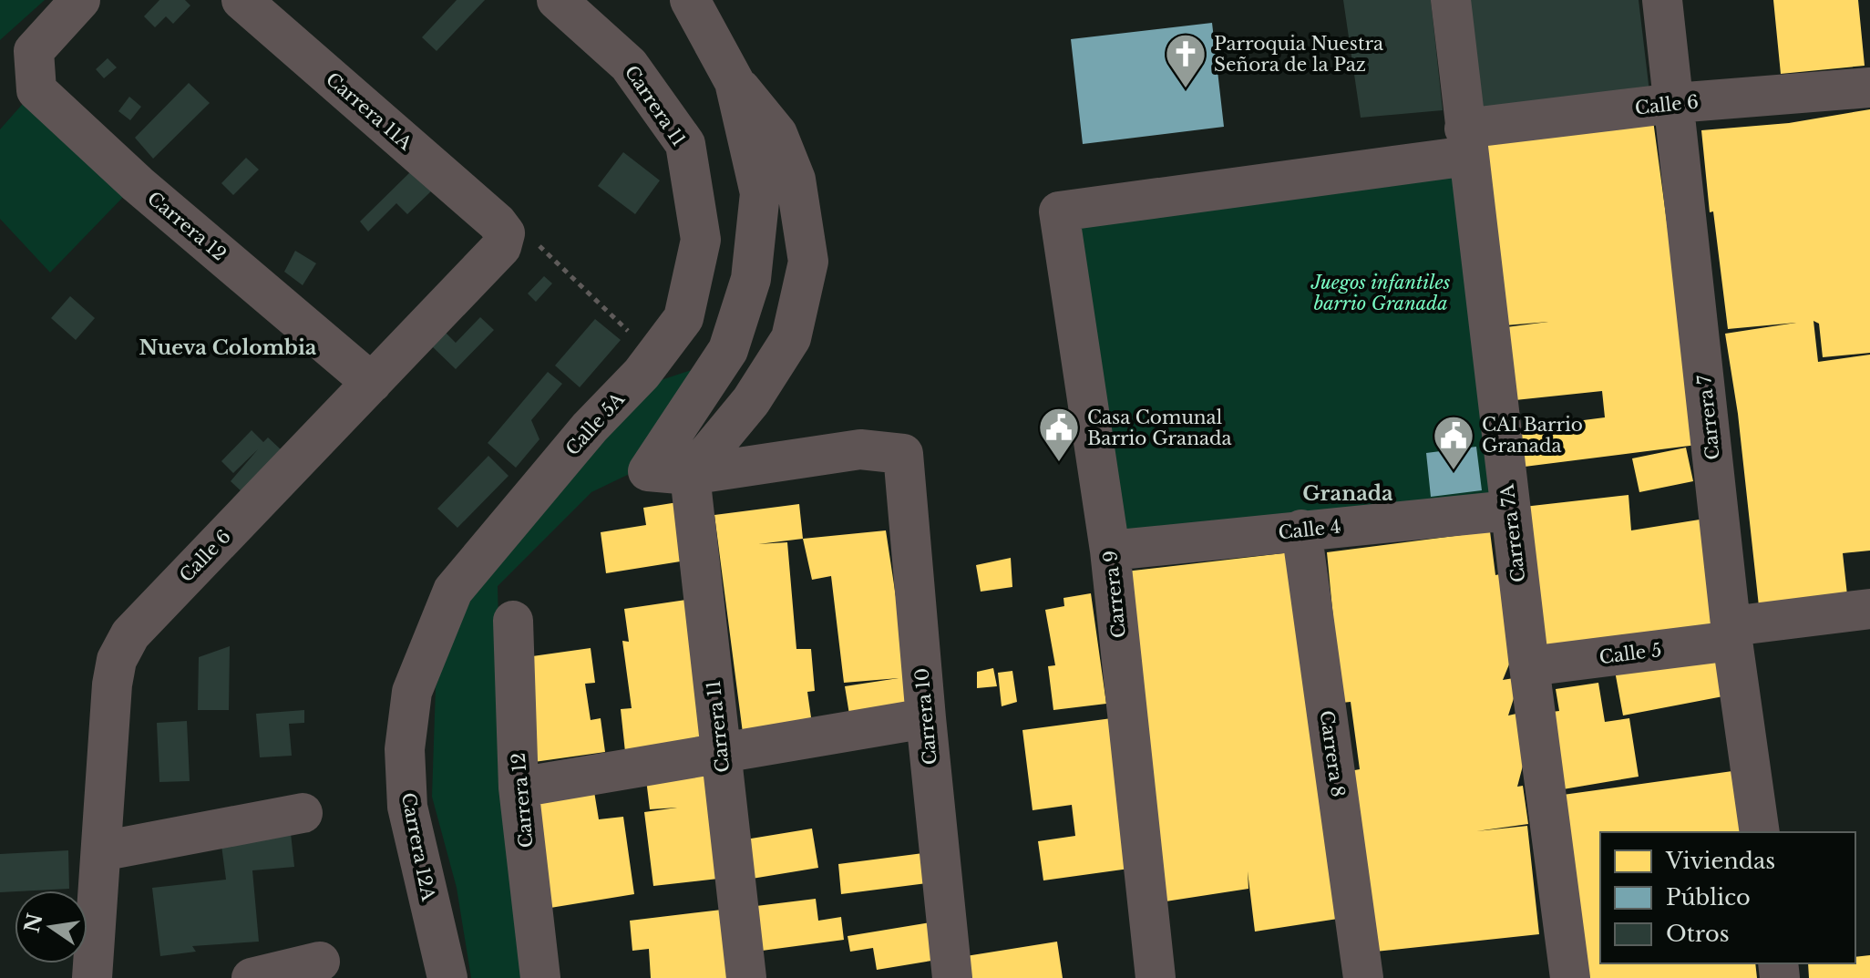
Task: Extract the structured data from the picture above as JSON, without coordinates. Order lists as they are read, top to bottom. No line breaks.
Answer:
{"streets":{"street":["Calle 6","Carrera 11","Carrera 11A","Carrera 12","Carrera 7","Calle 5A","Calle 4","Carrera 7A","Carrera 9","Calle 5","Carrera 10","Carrera 8","Carrera 12A"]},"crossings":[["Calle 6","Carrera 11A"],["Calle 6","Carrera 12"],["Calle 6","Carrera 7"],["Calle 6","Carrera 7A"],["Calle 6","Carrera 9"],["Carrera 11","Calle 5A"],["Carrera 11","Carrera 10"],["Carrera 7","Calle 5"],["Calle 5A","Carrera 12A"],["Calle 4","Carrera 7A"],["Calle 4","Carrera 9"],["Calle 4","Carrera 8"],["Carrera 7A","Calle 5"]],"districts":["Nueva Colombia","Granada"],"parks":["Juegos infantiles barrio Granada"],"places":{"church":["Parroquia Nuestra Señora de la Paz"],"public building":["Casa Comunal Barrio Granada","CAI Barrio Granada"]},"legend":["Viviendas","Público","Otros"],"north":"left"}
